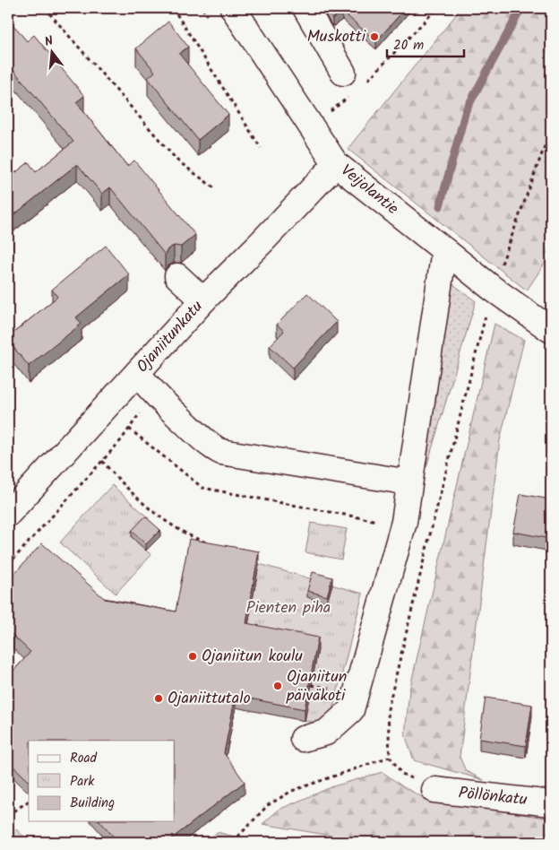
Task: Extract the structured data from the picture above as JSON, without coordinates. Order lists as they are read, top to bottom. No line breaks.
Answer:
{"streets":{"street":["Veijolantie","Ojaniitunkatu","Pöllönkatu"]},"crossings":[["Veijolantie","Ojaniitunkatu"]],"parks":["Pienten piha"],"places":["Muskotti","Ojaniitun koulu","Ojaniitun päiväkoti","Ojaniittutalo"],"legend":["Road","Park","Building"],"scale_bar":"20 m","north":"top"}
